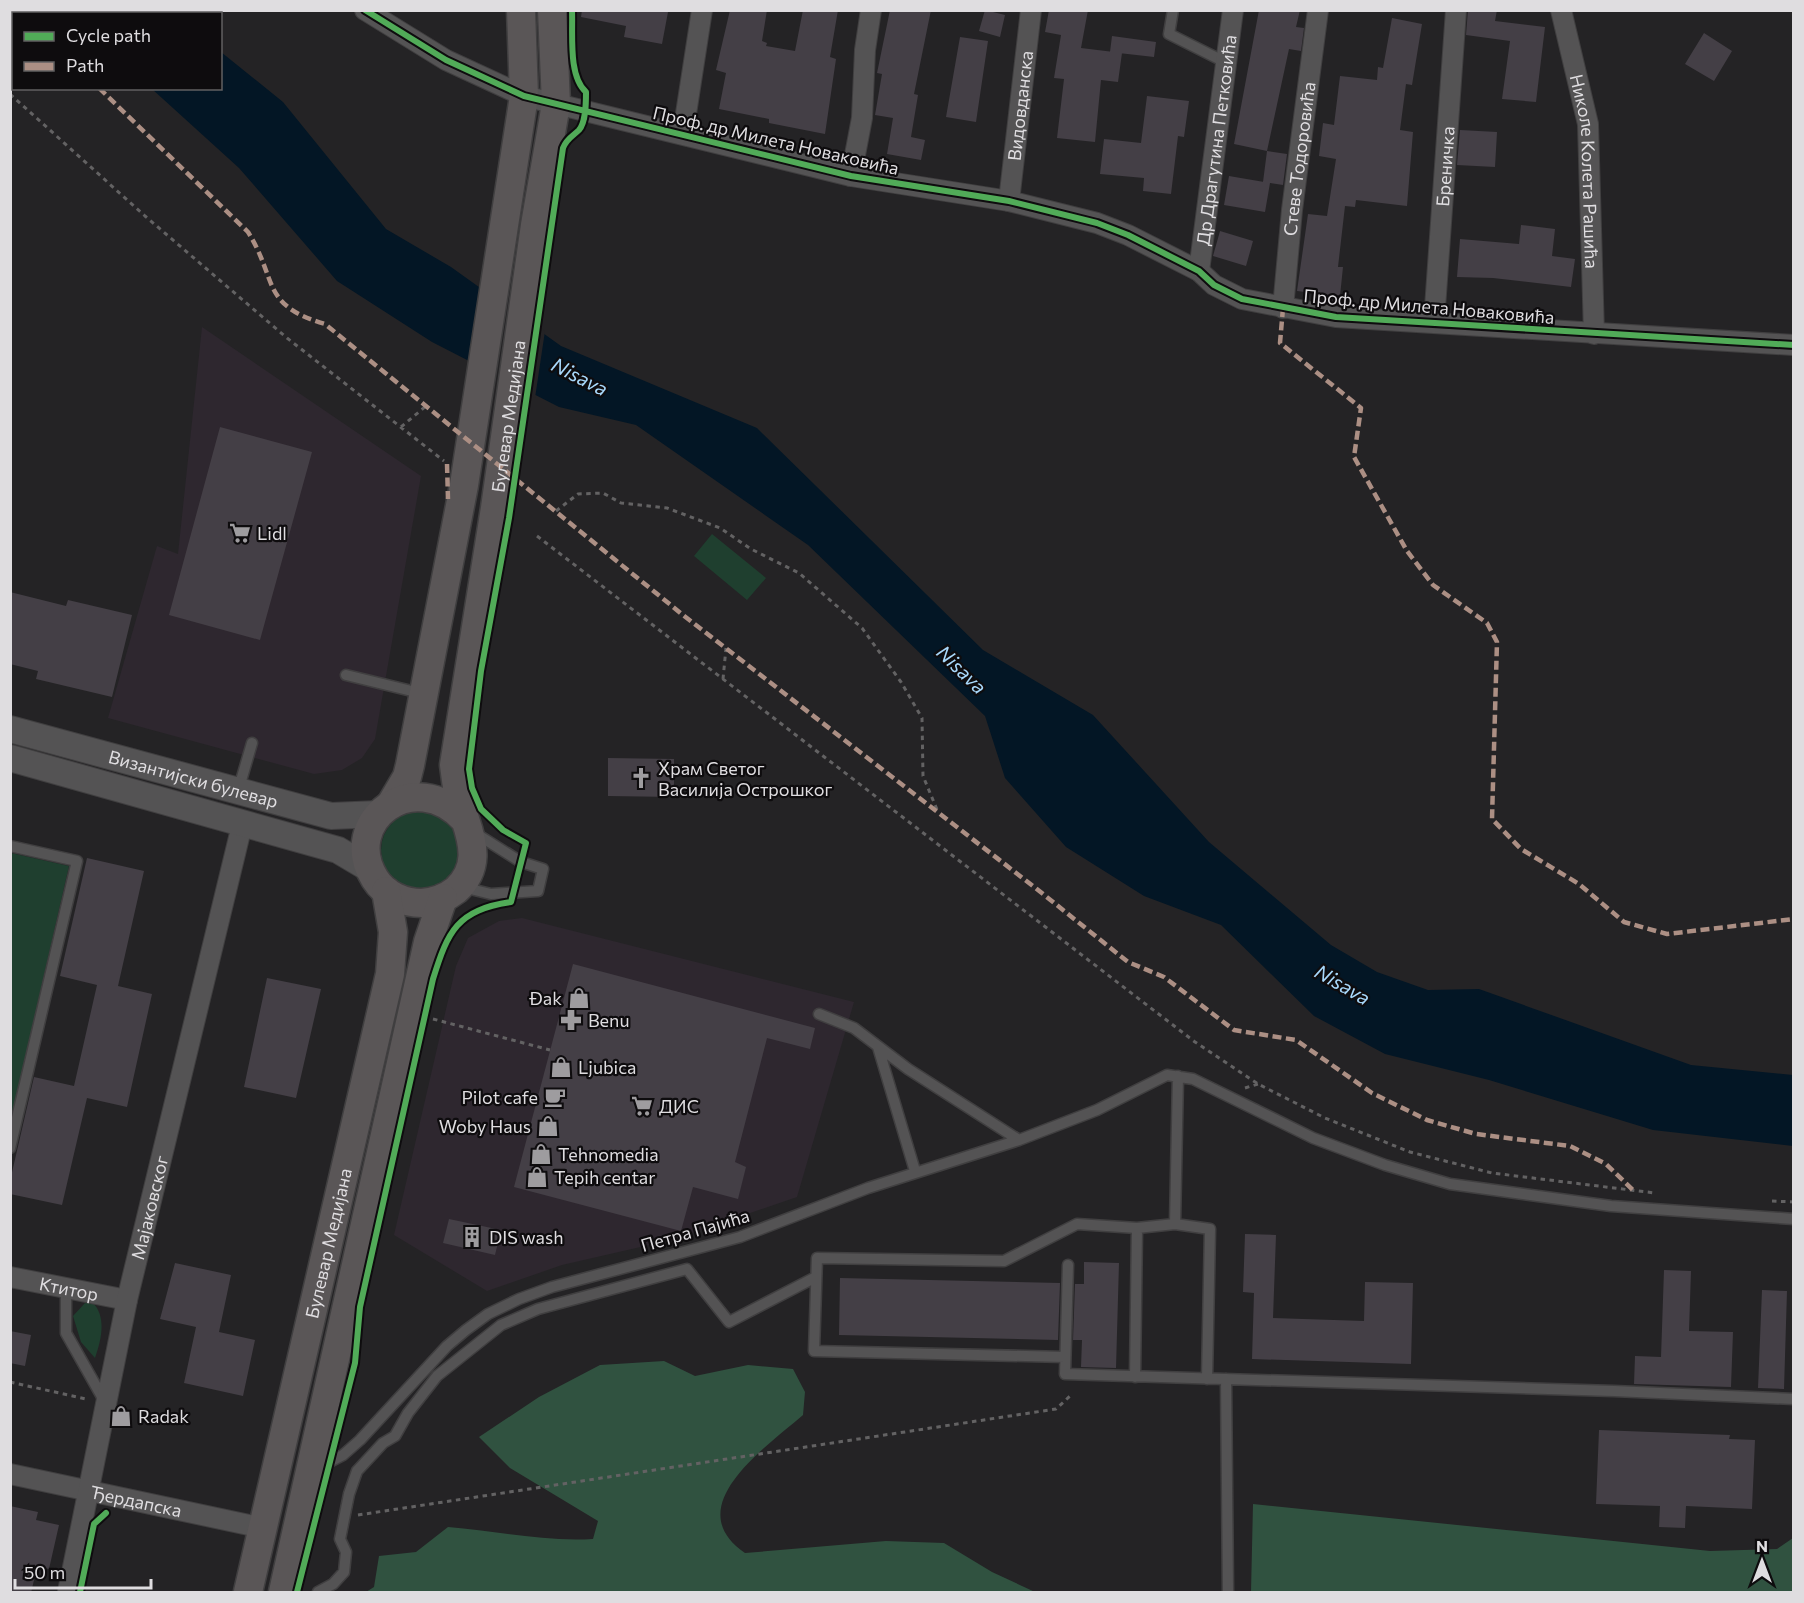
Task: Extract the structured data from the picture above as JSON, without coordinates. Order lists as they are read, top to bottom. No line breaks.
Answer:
{"streets":{"main road":["Булевар Медијана"],"street":["Видовданска","Проф. др Милета Новаковића","Др Драгутина Петковића","Стеве Тодоровића","Бреничка","Николе Колета Рашића","Византијски булевар","Мајаковског","Ктитор","Ђердапска"],"lane":["Петра Пајића"]},"crossings":[["Видовданска","Проф. др Милета Новаковића"],["Проф. др Милета Новаковића","Др Драгутина Петковића"],["Проф. др Милета Новаковића","Стеве Тодоровића"],["Проф. др Милета Новаковића","Бреничка"],["Проф. др Милета Новаковића","Николе Колета Рашића"],["Проф. др Милета Новаковића","Булевар Медијана"],["Булевар Медијана","Византијски булевар"],["Булевар Медијана","Петра Пајића"],["Булевар Медијана","Ђердапска"],["Византијски булевар","Мајаковског"],["Мајаковског","Ктитор"],["Мајаковског","Ђердапска"]],"water":["Nisava"],"places":{"supermarket":["Lidl","ДИС"],"church":["Храм Светог Василија Острошког"],"shop":["Đak","Ljubica","Woby Haus","Tehnomedia","Tepih centar","Radak"],"pharmacy":["Benu"],"cafe":["Pilot cafe"],"building":["DIS wash"]},"legend":["Cycle path","Path"],"scale_bar":"50 m","north":"top"}
